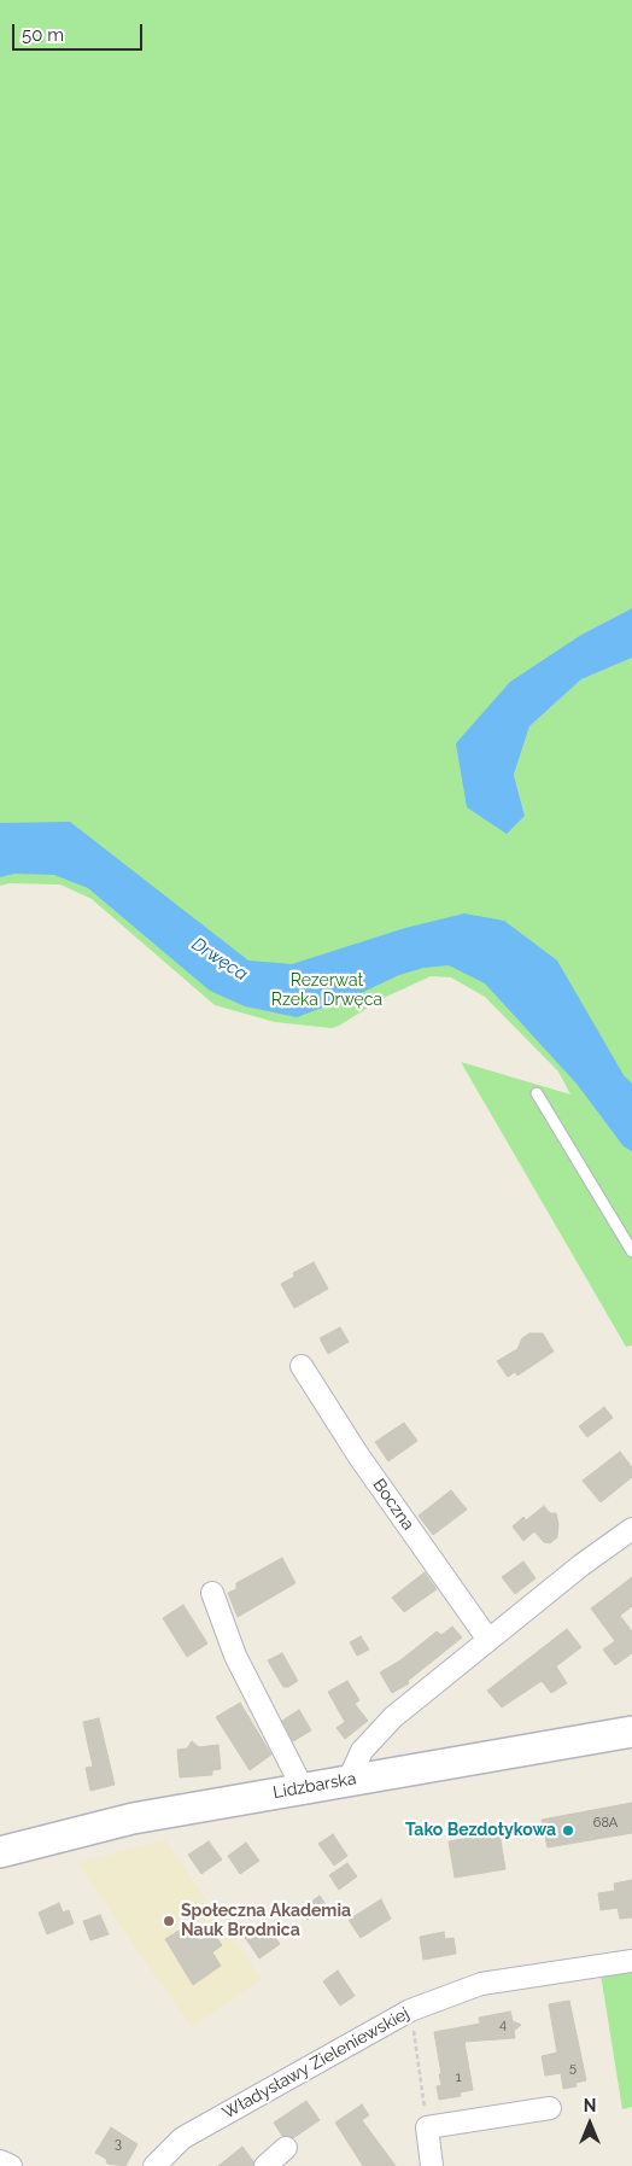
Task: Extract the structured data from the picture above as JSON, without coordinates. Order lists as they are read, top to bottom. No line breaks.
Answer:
{"streets":{"main road":["Lidzbarska"],"street":["Boczna","Władysławy Zieleniewskiej"]},"water":["Drwęca"],"parks":["Rezerwat Rzeka Drwęca"],"places":["Tako Bezdotykowa","Społeczna Akademia Nauk Brodnica"],"house_numbers":["68A","4","5","1","3"],"scale_bar":"50 m","north":"top"}
